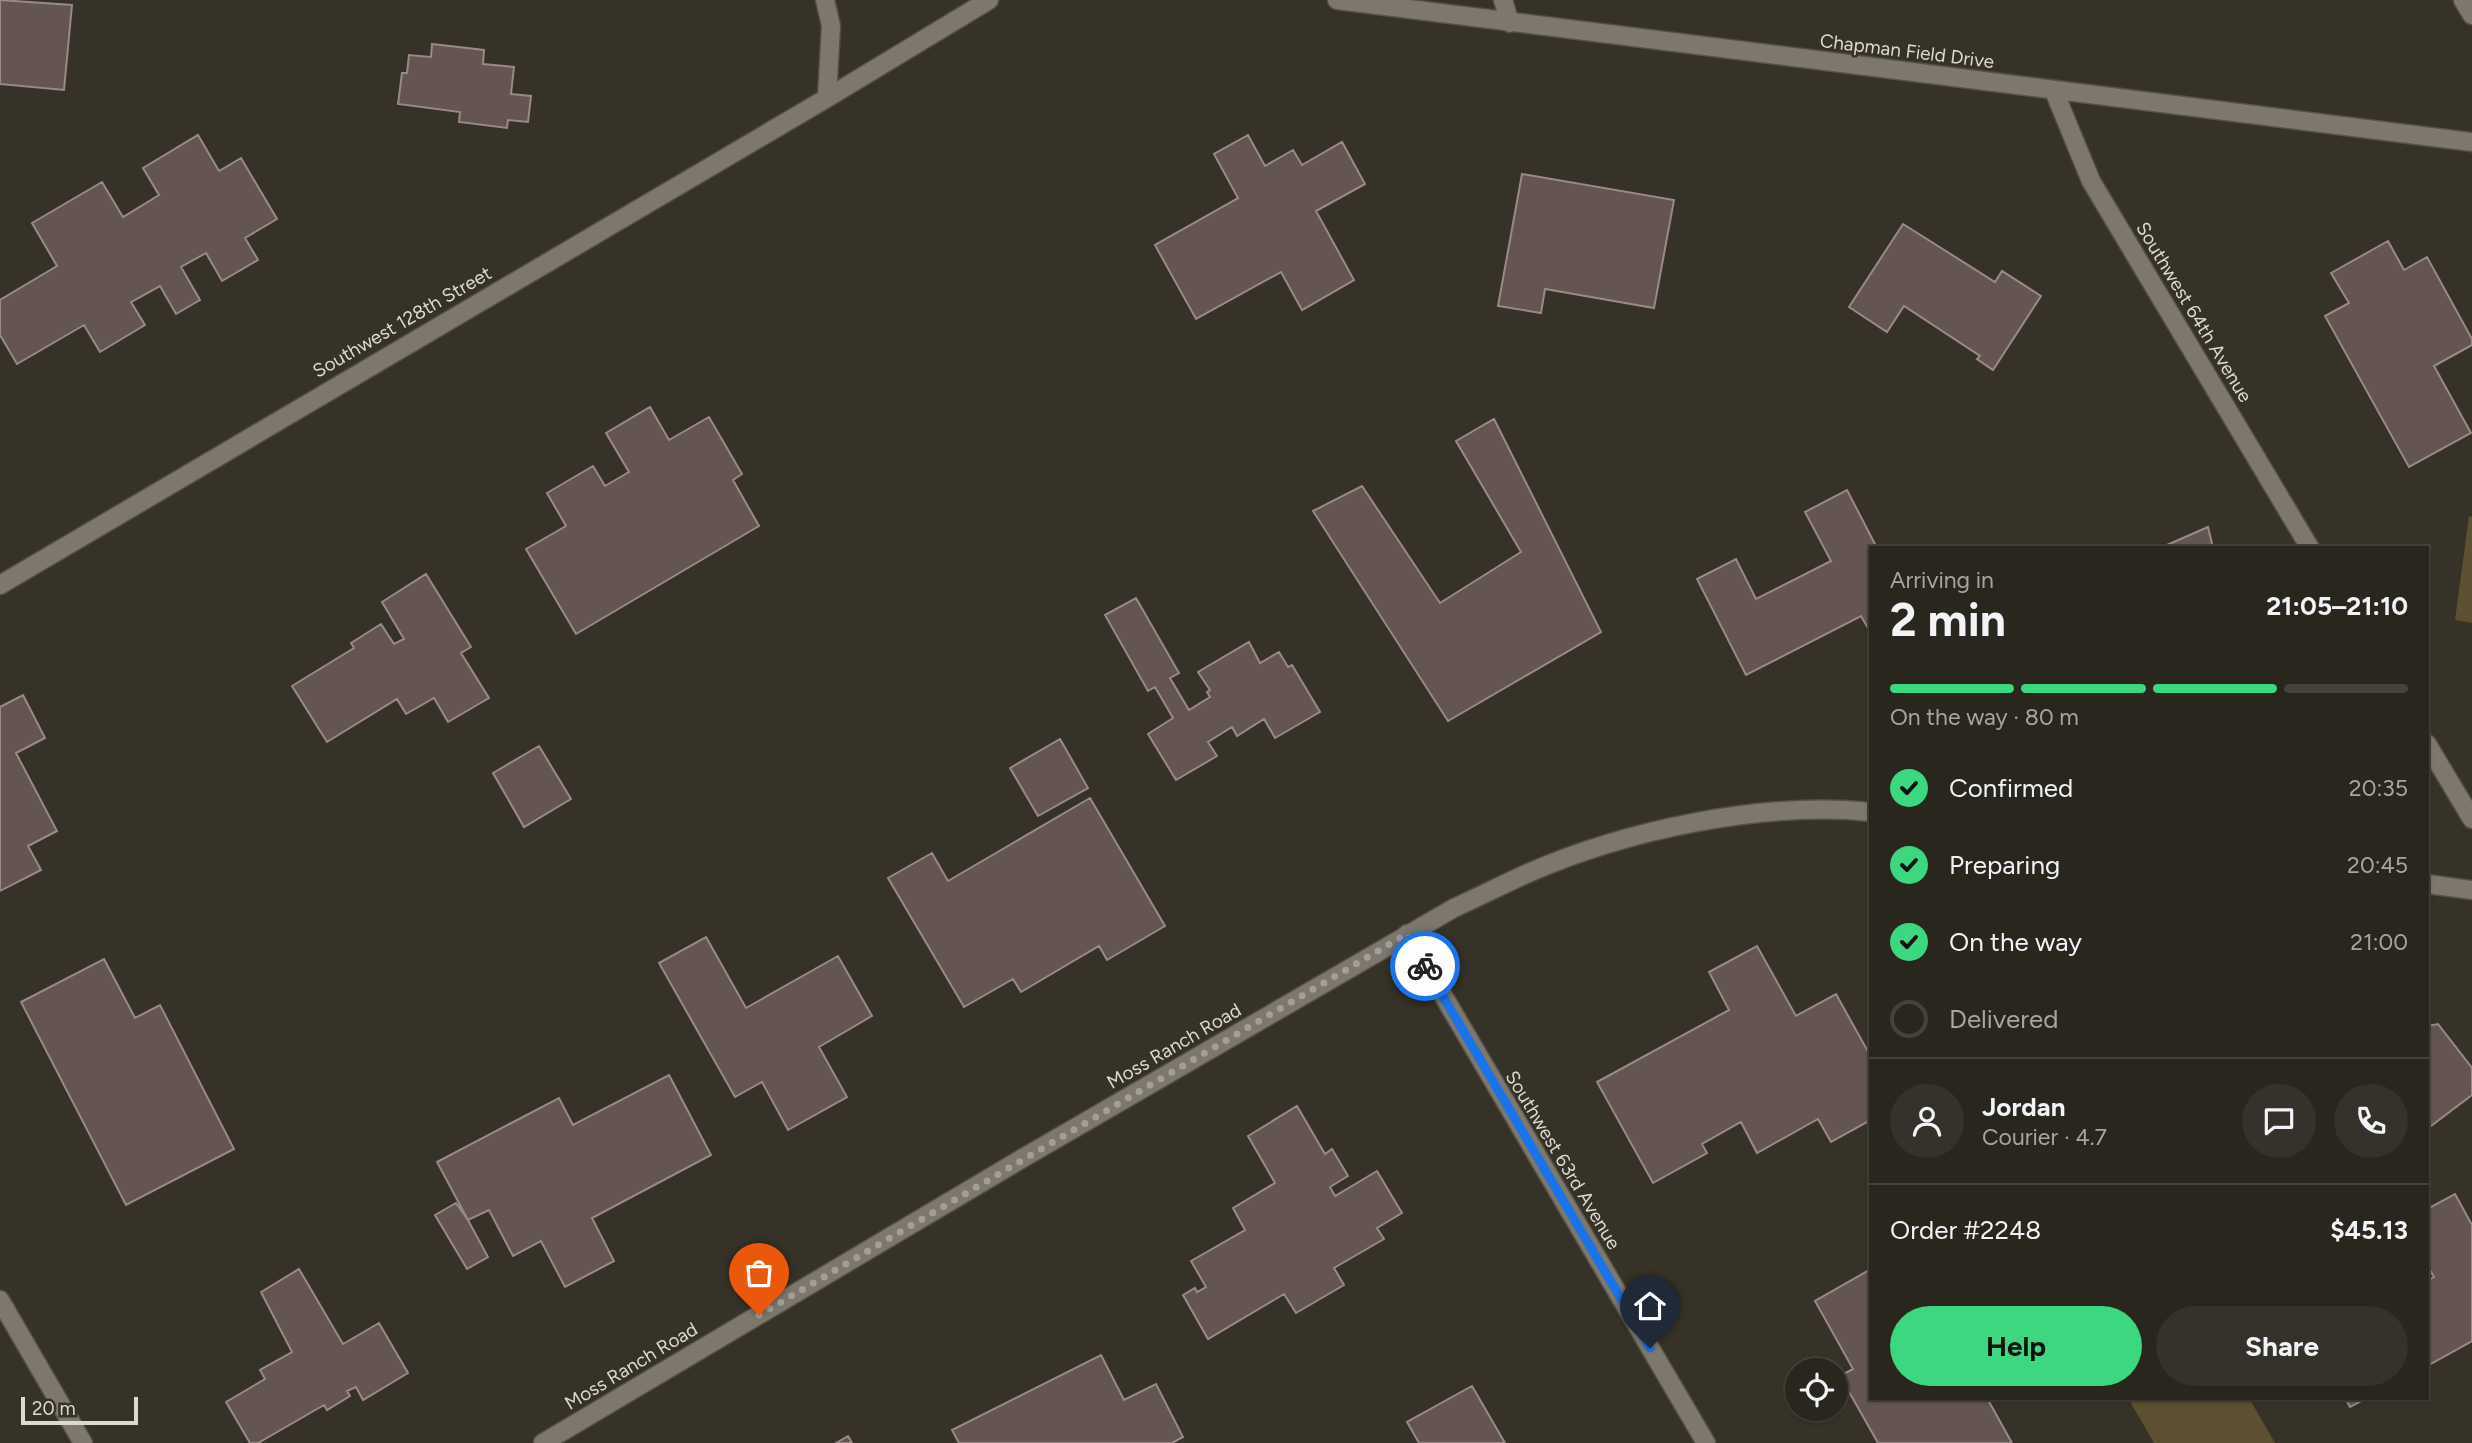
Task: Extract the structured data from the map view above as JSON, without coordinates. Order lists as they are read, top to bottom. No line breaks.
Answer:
{"streets":{"street":["Chapman Field Drive","Southwest 64th Avenue","Southwest 128th Street","Moss Ranch Road","Southwest 63rd Avenue"]},"crossings":[["Chapman Field Drive","Southwest 64th Avenue"],["Moss Ranch Road","Southwest 63rd Avenue"]],"scale_bar":"20 m","page":{"heading":["2 min","Arriving in","21:05–21:10"],"panel":["Jordan","Courier · 4.7","Order #2248","$45.13"],"bar":"On the way · 80 m","list":[["Confirmed","20:35"],["Preparing","20:45"],["On the way","21:00"],"Delivered"],"buttons":["Help","Share"],"scale":"20 m"}}
